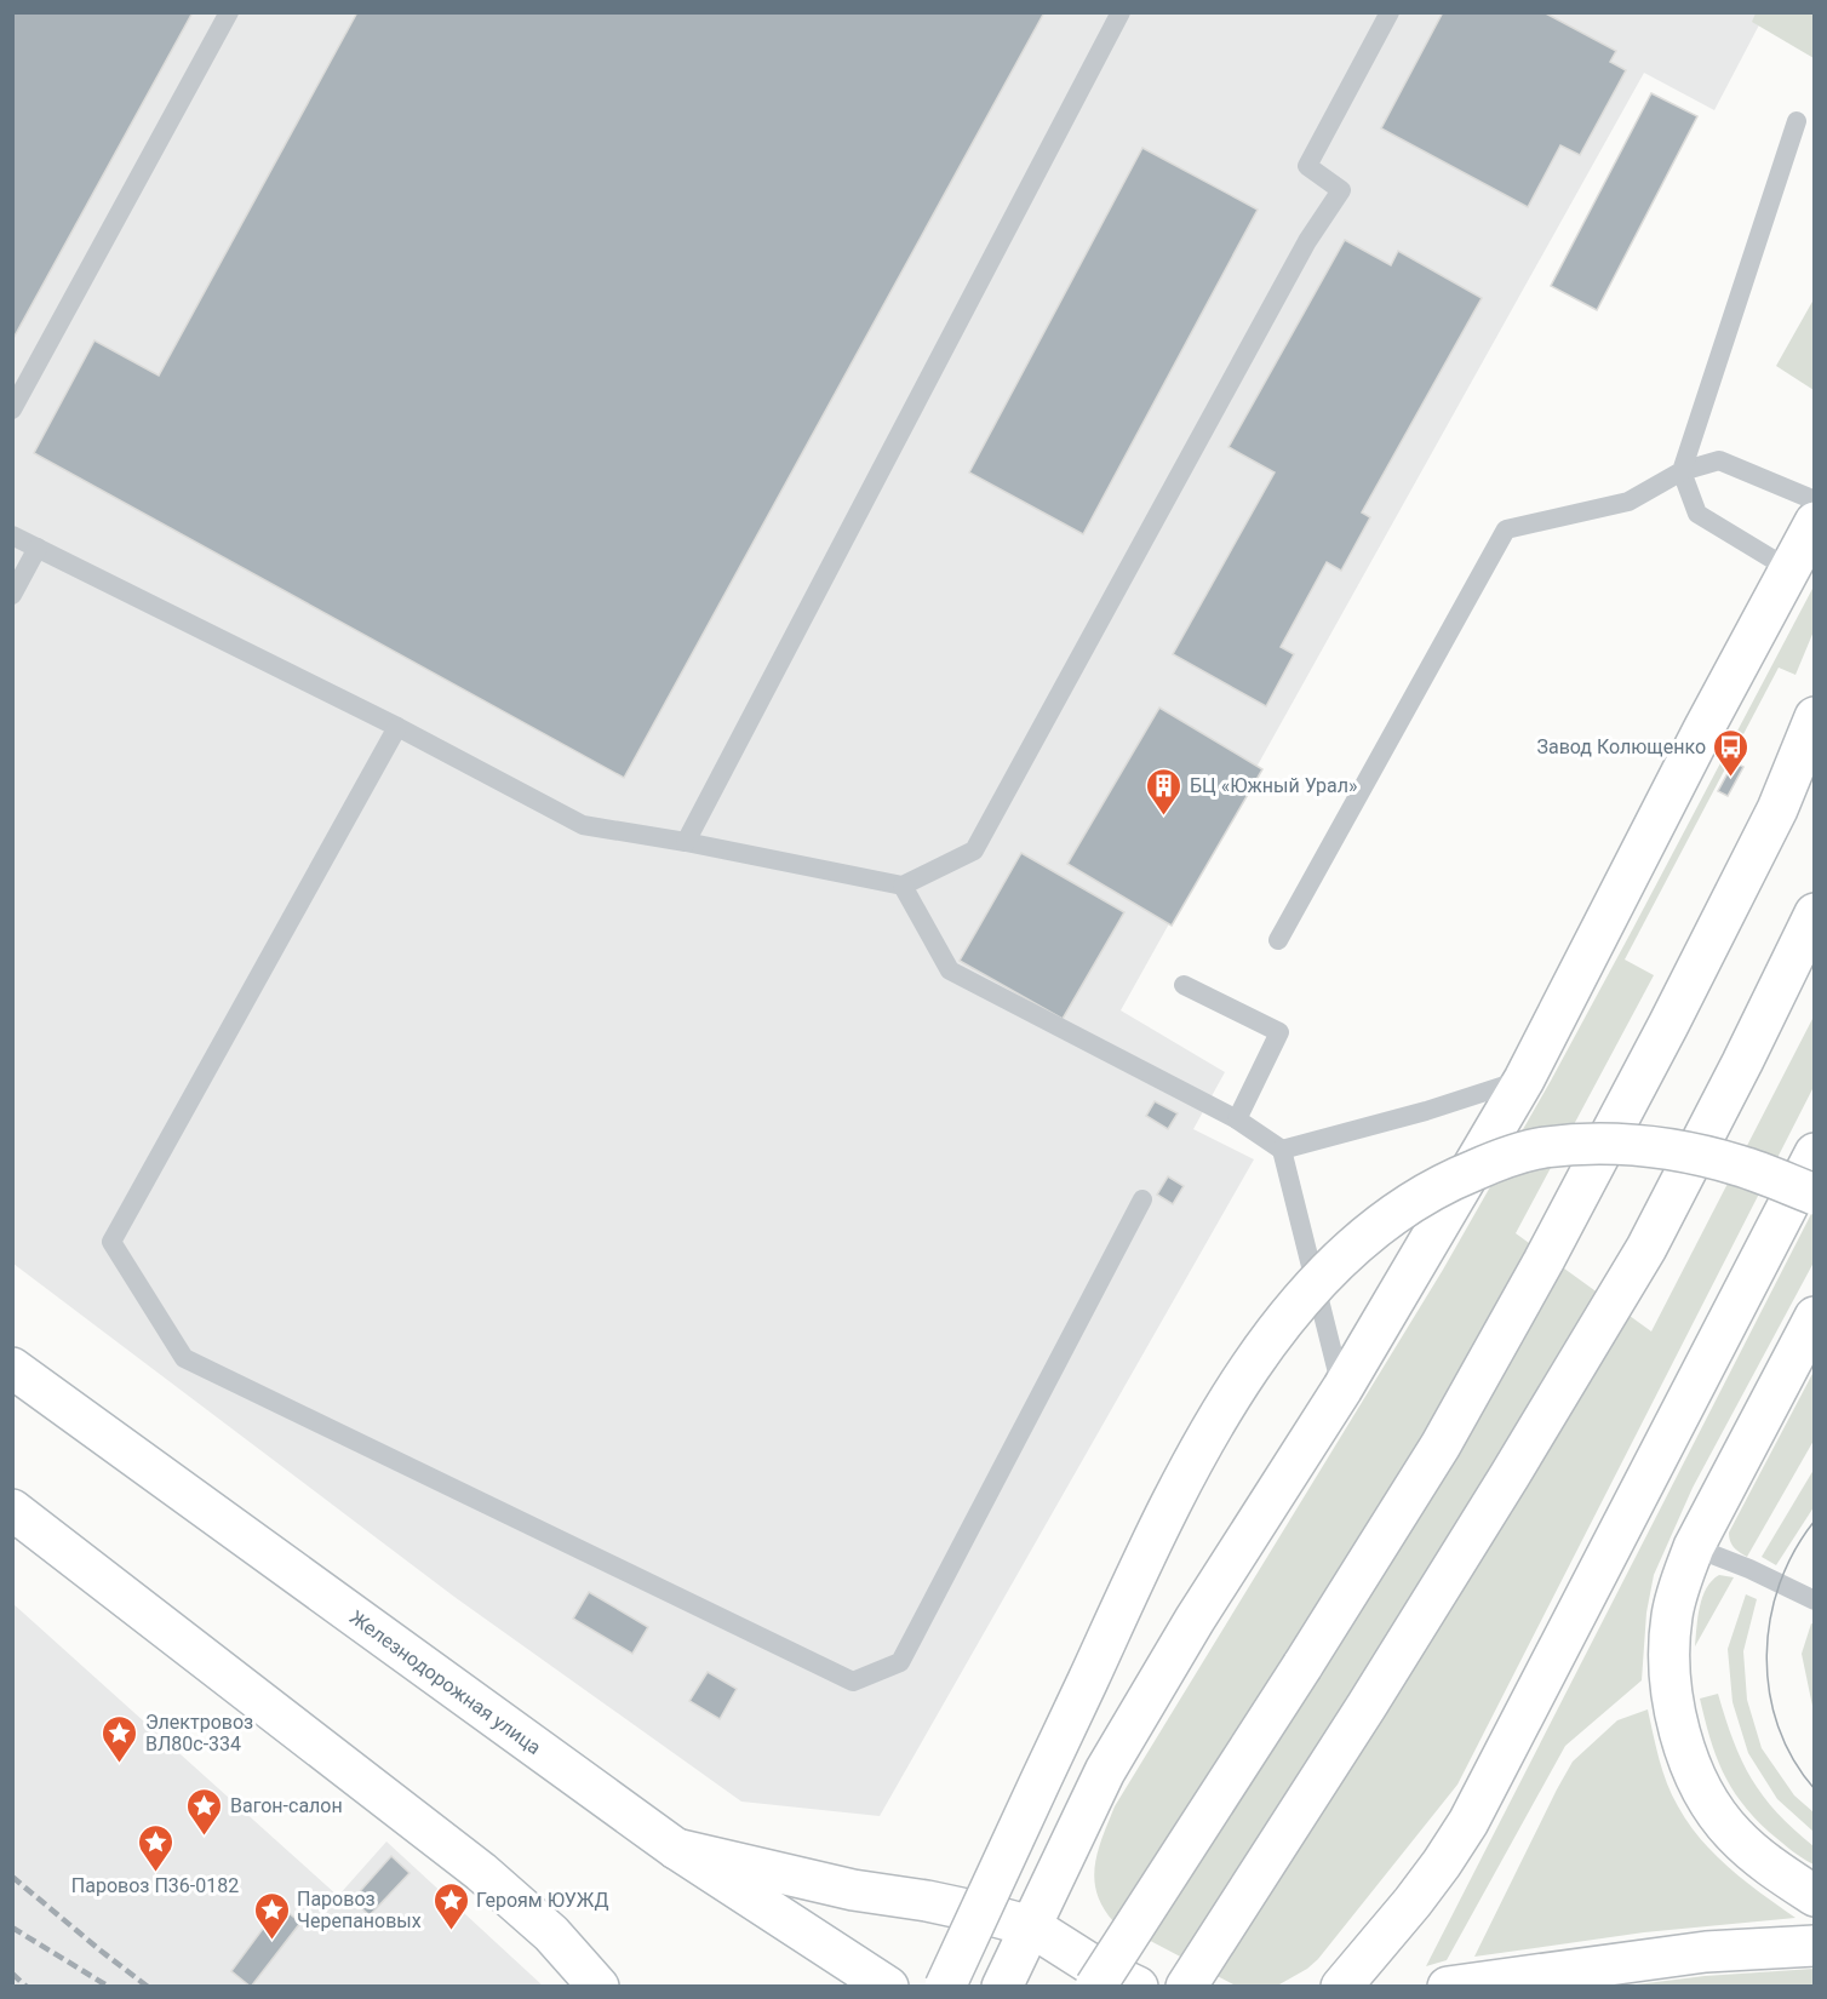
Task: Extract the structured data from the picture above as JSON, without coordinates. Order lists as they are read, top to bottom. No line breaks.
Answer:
{"streets":{"main road":["Железнодорожная улица"]},"places":{"bus stop":["Завод Колющенко"],"building":["БЦ «Южный Урал»"],"place":["Электровоз ВЛ80с-334","Вагон-салон","Паровоз П36-0182","Героям ЮУЖД","Паровоз Черепановых"]}}
